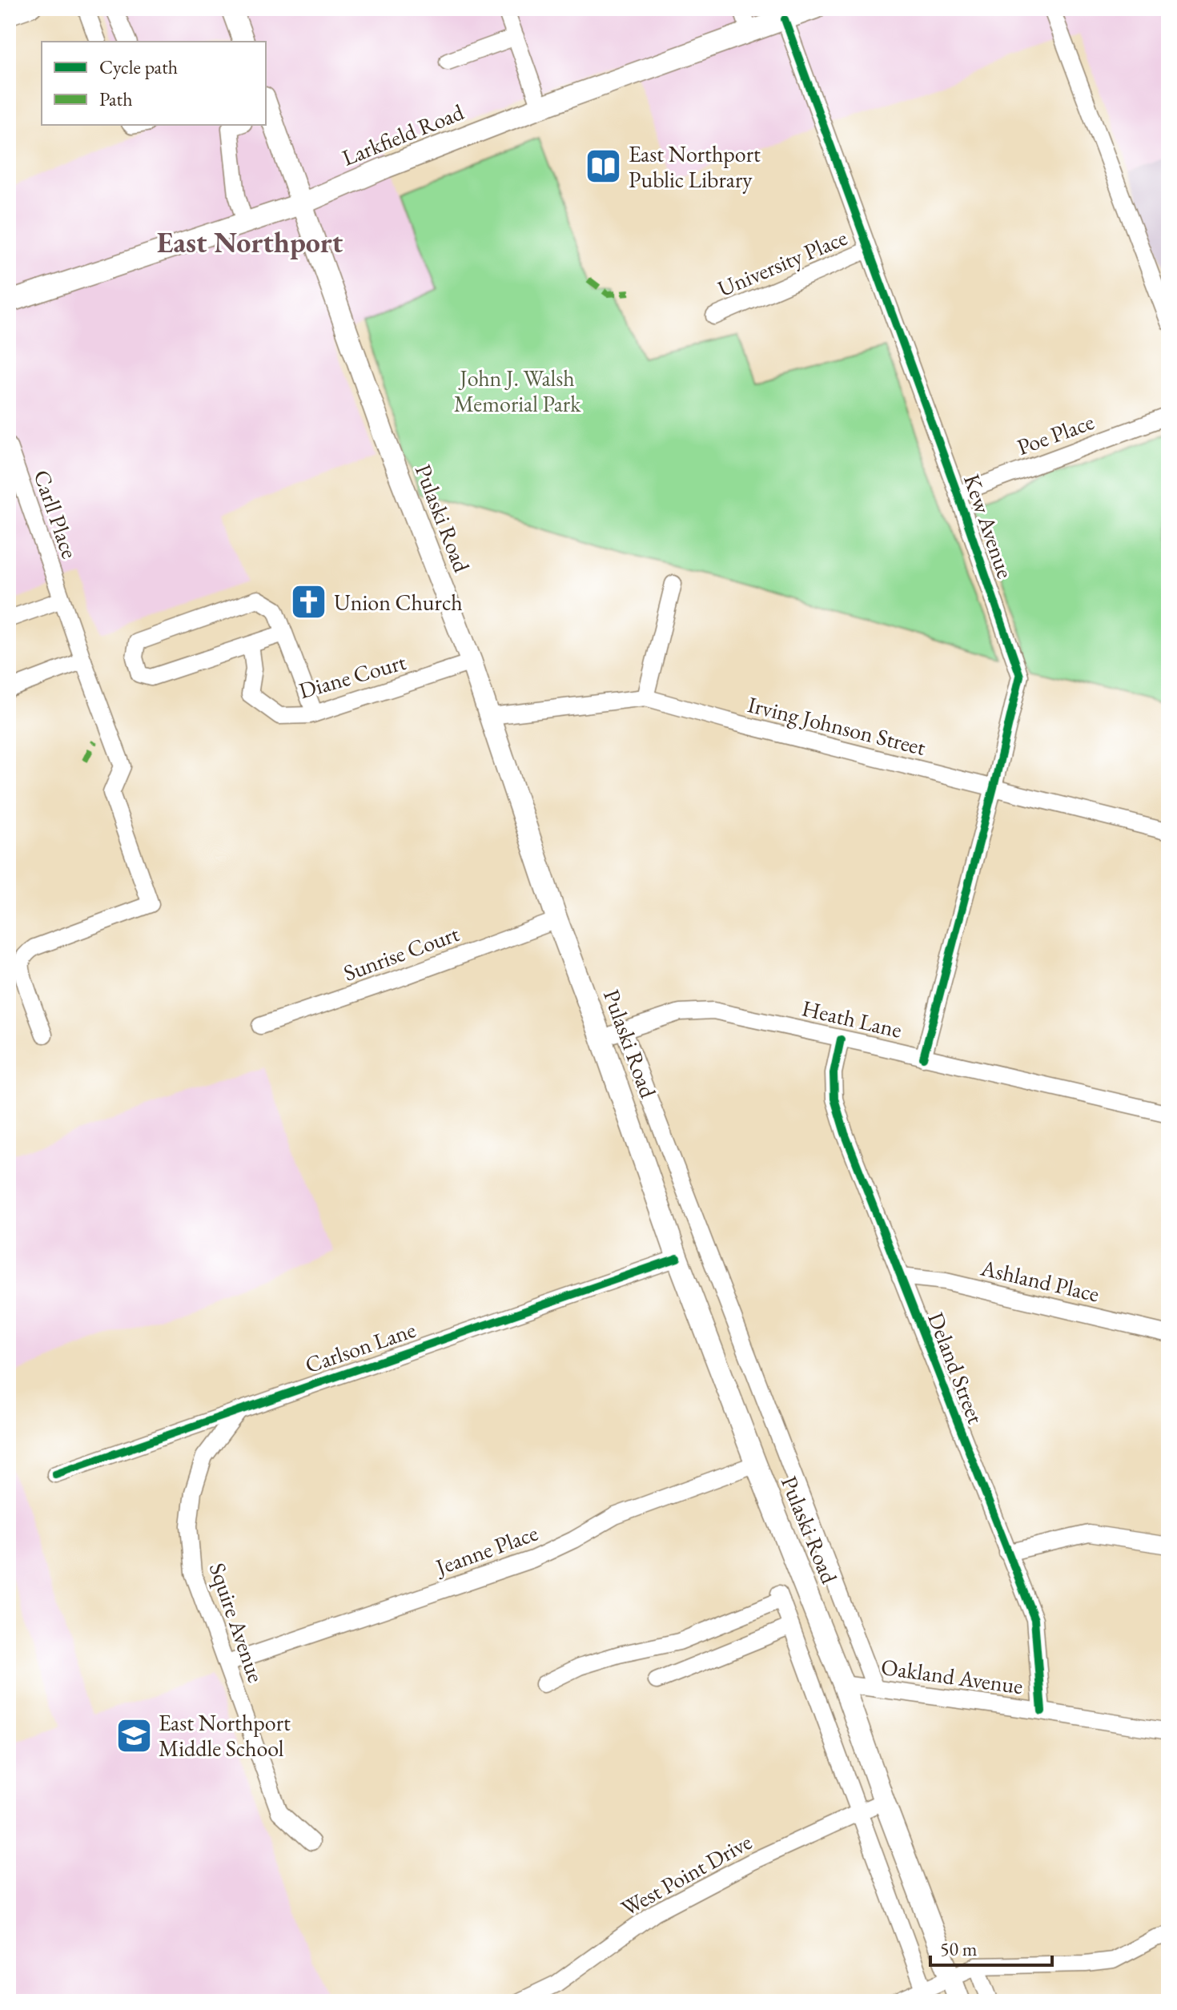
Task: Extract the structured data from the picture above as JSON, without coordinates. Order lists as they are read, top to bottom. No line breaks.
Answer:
{"streets":{"main road":["Larkfield Road","Pulaski Road"],"street":["University Place","Poe Place","Carll Place","Kew Avenue","Diane Court","Irving Johnson Street","Sunrise Court","Heath Lane","Ashland Place","Carlson Lane","Deland Street","Jeanne Place","Squire Avenue","Oakland Avenue","West Point Drive"]},"crossings":[["Larkfield Road","Pulaski Road"],["Larkfield Road","Kew Avenue"],["University Place","Kew Avenue"],["Poe Place","Kew Avenue"],["Pulaski Road","Diane Court"],["Pulaski Road","Irving Johnson Street"],["Pulaski Road","Sunrise Court"],["Pulaski Road","Heath Lane"],["Pulaski Road","Carlson Lane"],["Pulaski Road","Jeanne Place"],["Pulaski Road","Oakland Avenue"],["Pulaski Road","West Point Drive"],["Kew Avenue","Irving Johnson Street"],["Kew Avenue","Heath Lane"],["Heath Lane","Deland Street"],["Ashland Place","Deland Street"],["Carlson Lane","Squire Avenue"],["Deland Street","Oakland Avenue"],["Jeanne Place","Squire Avenue"]],"districts":["East Northport"],"parks":["John J. Walsh Memorial Park"],"places":{"library":["East Northport Public Library"],"church":["Union Church"],"school or university":["East Northport Middle School"]},"legend":["Cycle path","Path"],"scale_bar":"50 m"}
